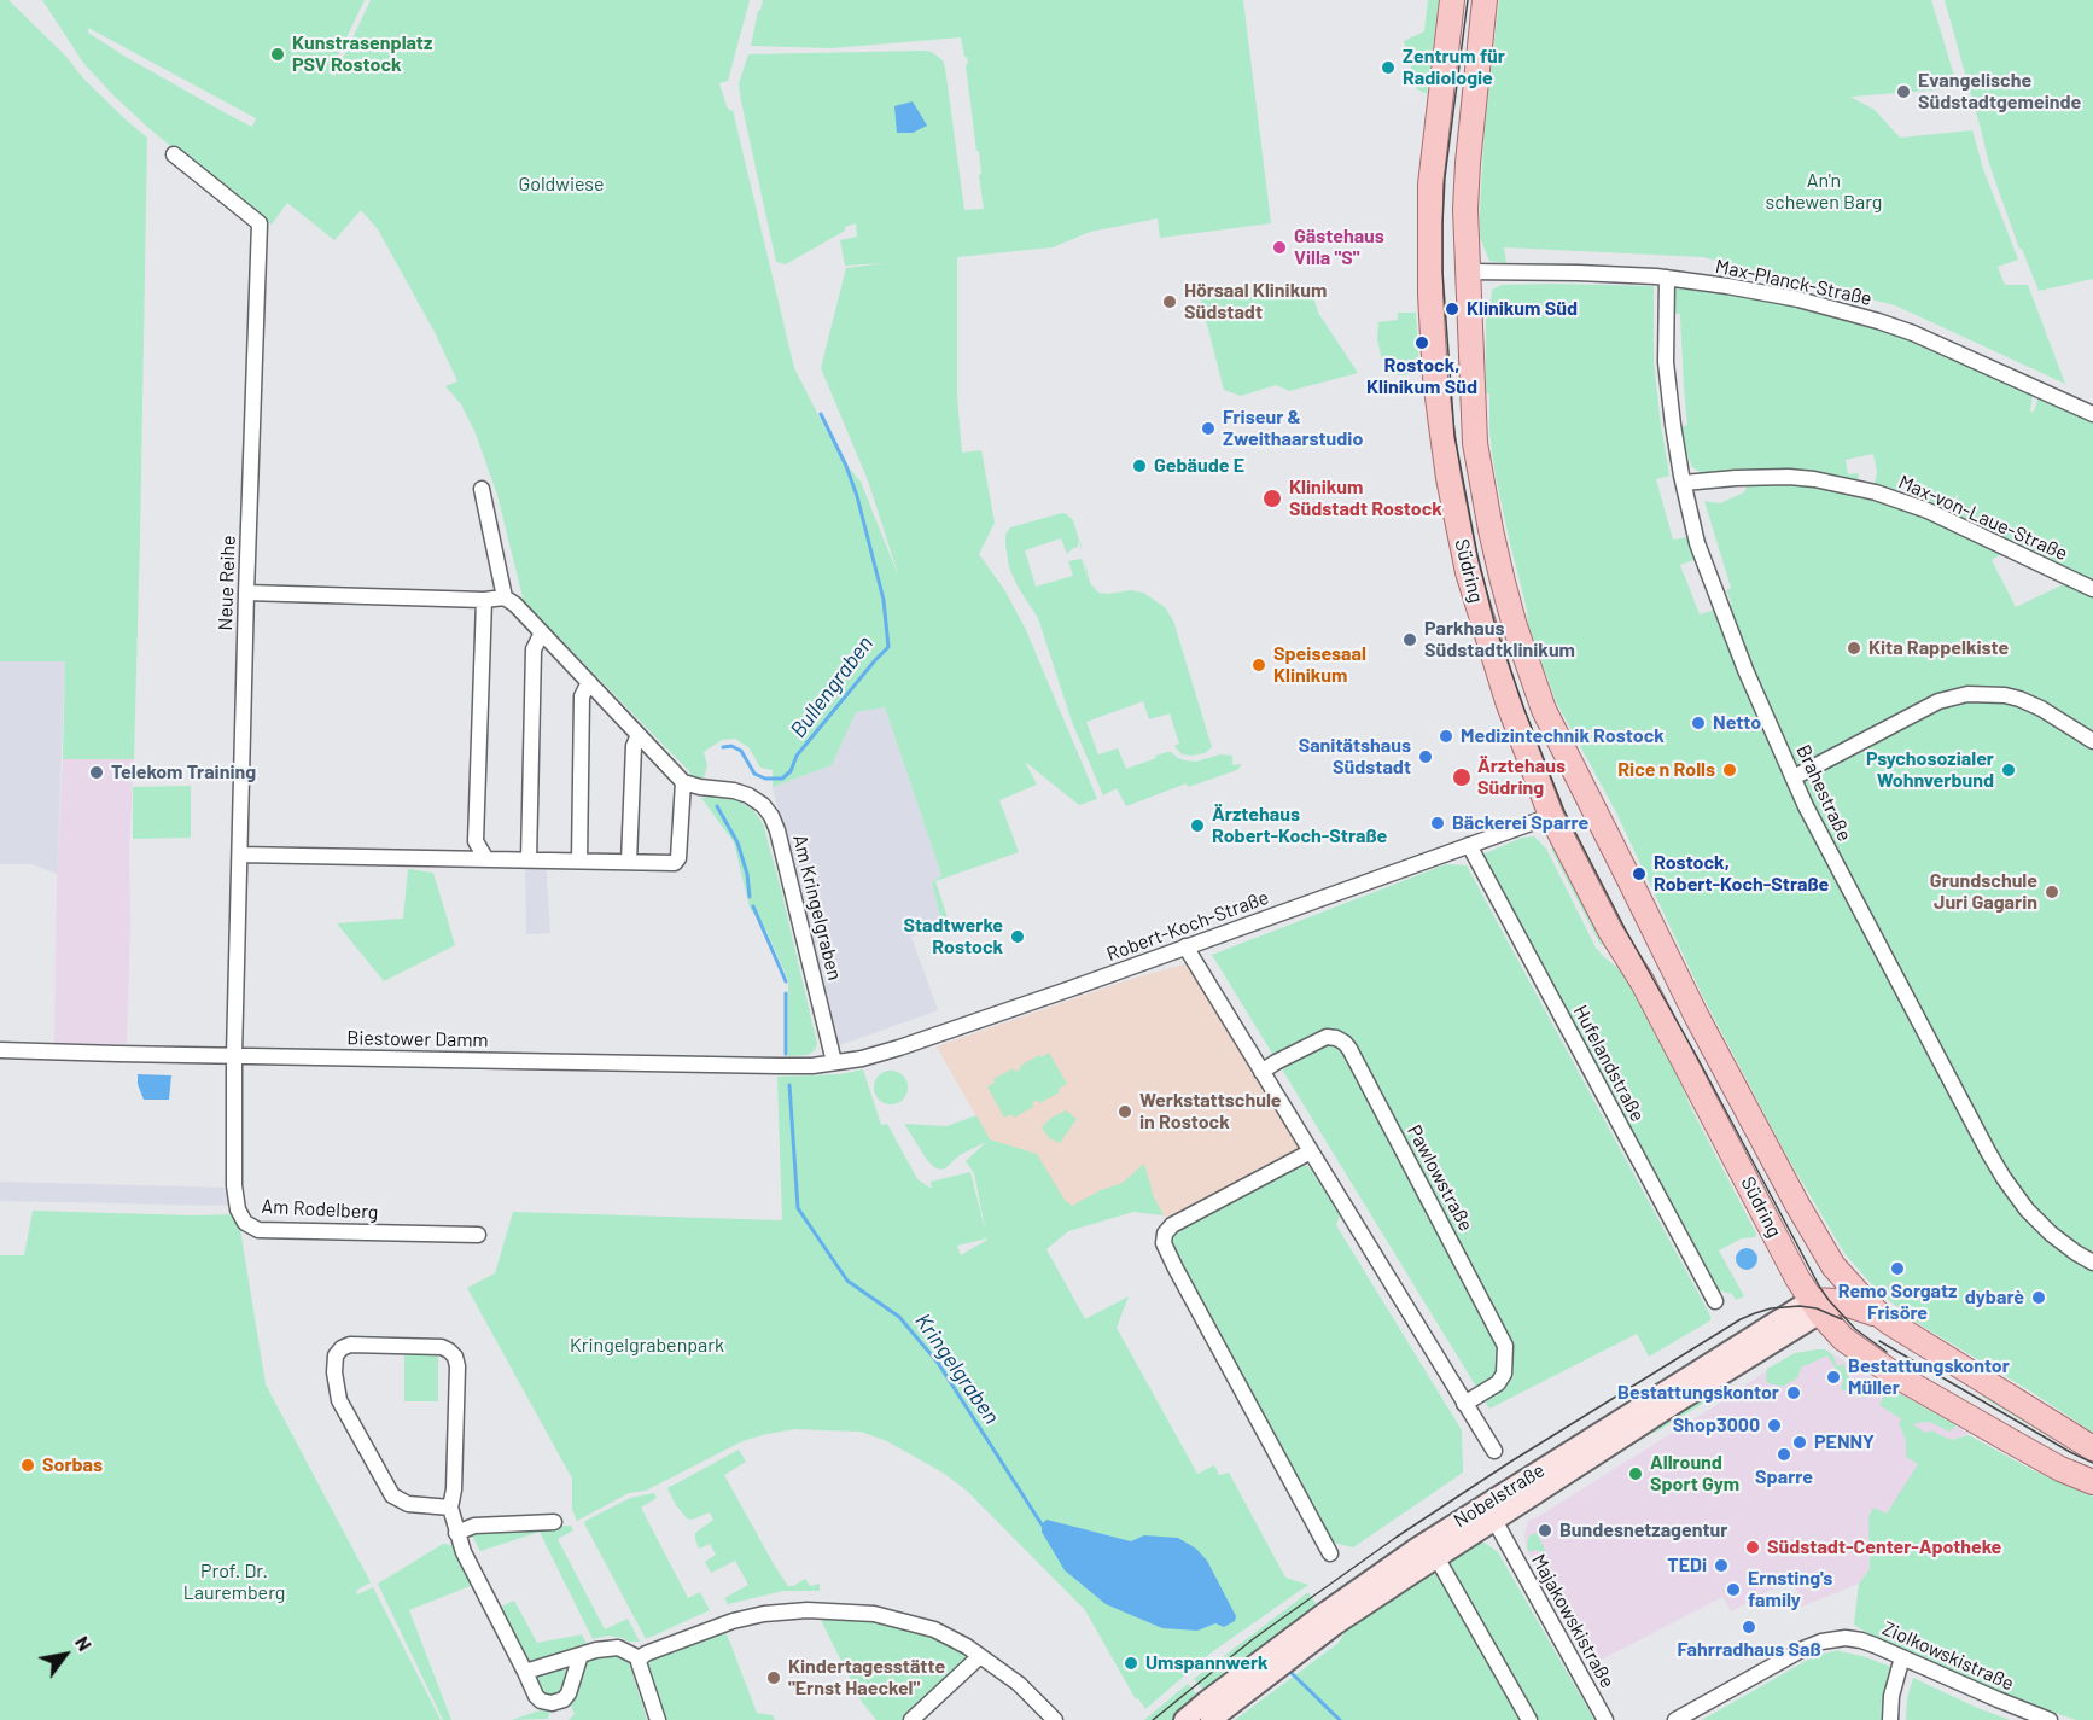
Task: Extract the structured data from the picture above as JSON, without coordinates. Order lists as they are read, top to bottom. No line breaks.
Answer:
{"streets":{"main road":["Südring","Nobelstraße"],"street":["Max-Planck-Straße","Max-von-Laue-Straße","Neue Reihe","Brahestraße","Am Kringelgraben","Robert-Koch-Straße","Biestower Damm","Hufelandstraße","Pawlowstraße","Am Rodelberg","Majakowskistraße","Ziolkowskistraße"]},"crossings":[["Max-Planck-Straße","Südring"],["Max-Planck-Straße","Brahestraße"],["Max-von-Laue-Straße","Brahestraße"],["Südring","Robert-Koch-Straße"],["Südring","Nobelstraße"],["Neue Reihe","Biestower Damm"],["Neue Reihe","Am Rodelberg"],["Am Kringelgraben","Robert-Koch-Straße"],["Am Kringelgraben","Biestower Damm"],["Robert-Koch-Straße","Biestower Damm"],["Robert-Koch-Straße","Hufelandstraße"],["Biestower Damm","Am Rodelberg"],["Nobelstraße","Majakowskistraße"]],"water":["Bullengraben","Kringelgraben"],"parks":["An'n schewen Barg","Goldwiese","Kringelgrabenpark","Prof. Dr. Lauremberg"],"places":["Kunstrasenplatz PSV Rostock","Zentrum für Radiologie","Evangelische Südstadtgemeinde","Gästehaus Villa \"S\"","Hörsaal Klinikum Südstadt","Klinikum Süd","Rostock, Klinikum Süd","Friseur & Zweithaarstudio","Gebäude E","Klinikum Südstadt Rostock","Parkhaus Südstadtklinikum","Kita Rappelkiste","Speisesaal Klinikum","Netto","Medizintechnik Rostock","Sanitätshaus Südstadt","Rice n Rolls","Psychosozialer Wohnverbund","Telekom Training","Ärztehaus Südring","Bäckerei Sparre","Ärztehaus Robert-Koch-Straße","Rostock, Robert-Koch-Straße","Grundschule Juri Gagarin","Stadtwerke Rostock","Werkstattschule in Rostock","Remo Sorgatz Frisöre","dybarè","Bestattungskontor Müller","Bestattungskontor","Shop3000","PENNY","Sparre","Sorbas","Allround Sport Gym","Bundesnetzagentur","Südstadt-Center-Apotheke","TEDi","Ernsting's family","Fahrradhaus Saß","Umspannwerk","Kindertagesstätte \"Ernst Haeckel\""],"north":"top right"}
